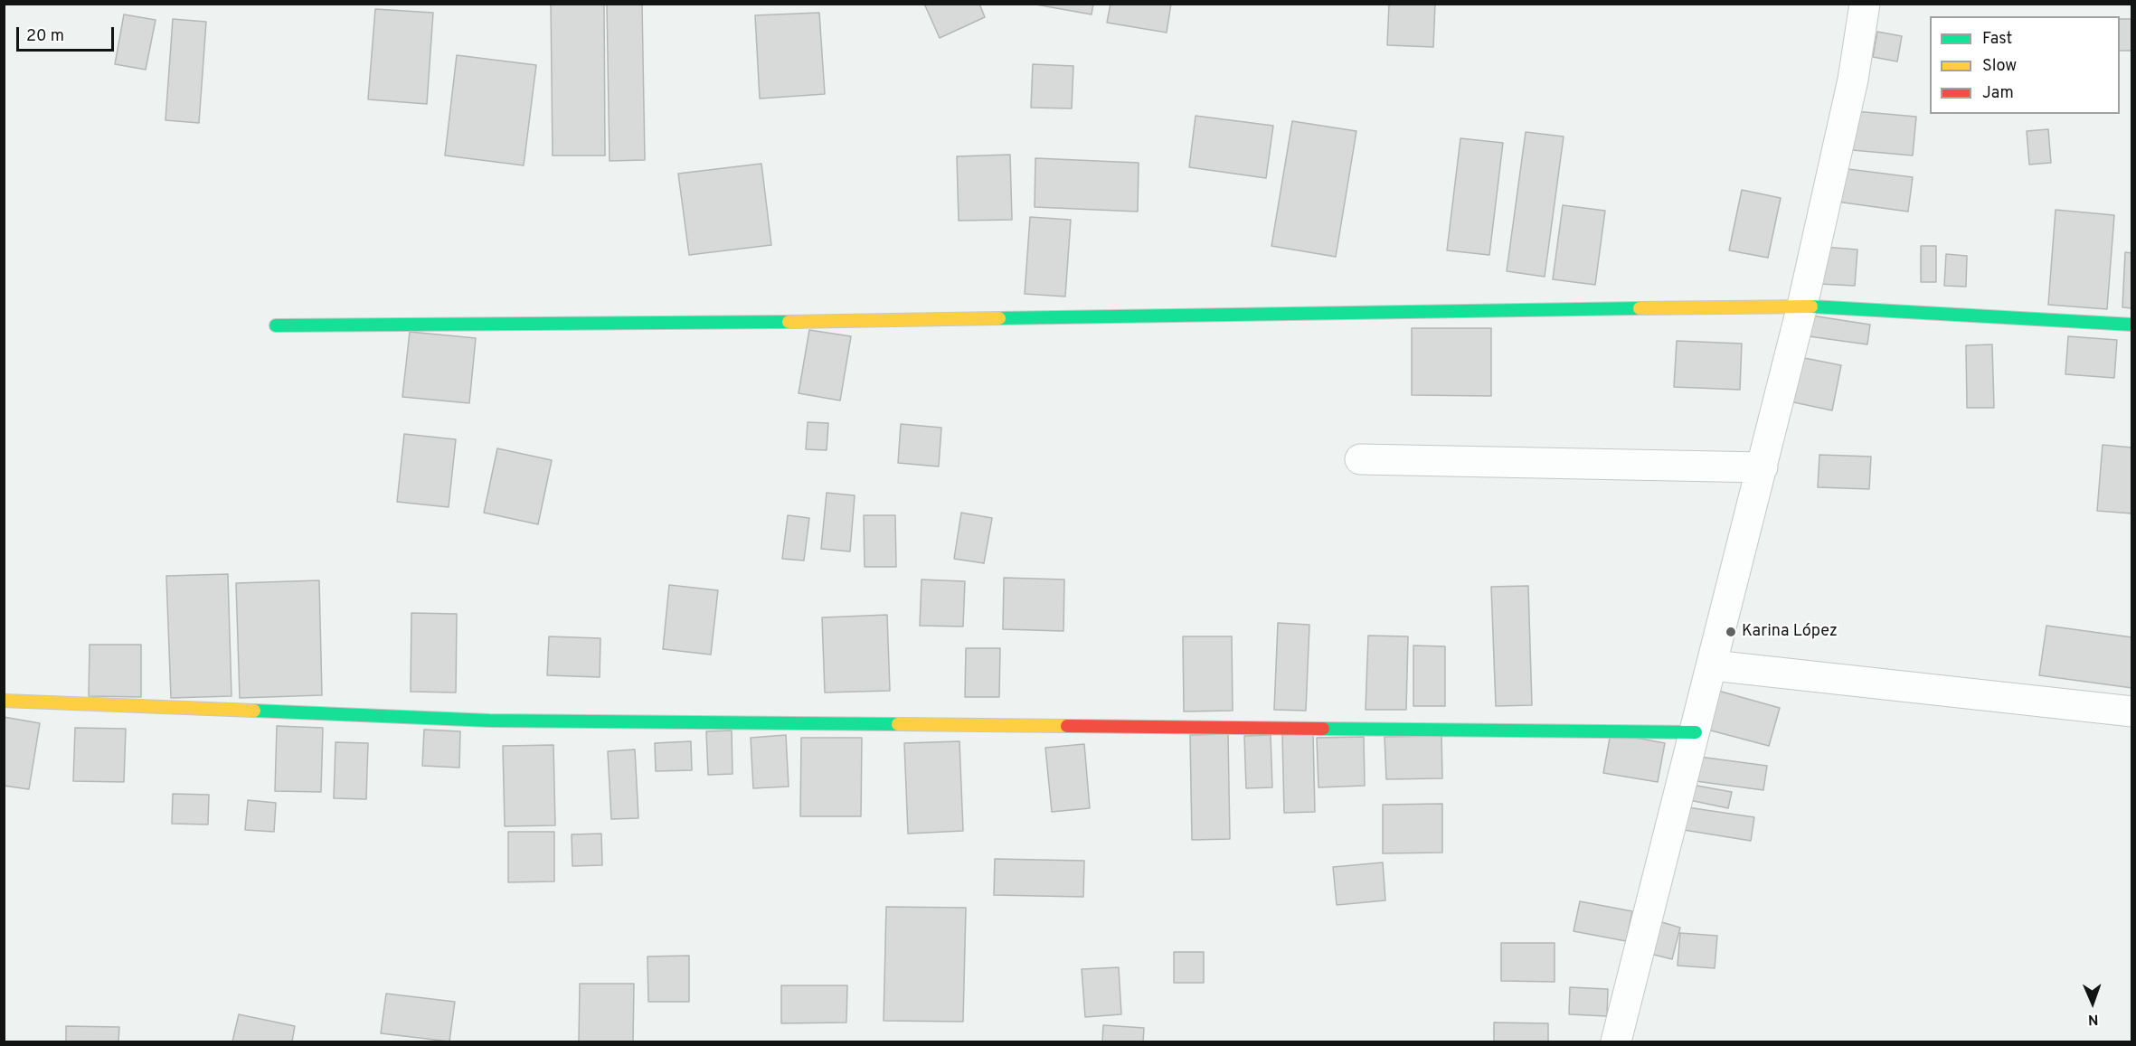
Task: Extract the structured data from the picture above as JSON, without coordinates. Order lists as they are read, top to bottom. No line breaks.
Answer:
{"places":["Karina López"],"legend":["Fast","Slow","Jam"],"scale_bar":"20 m","north":"bottom"}
